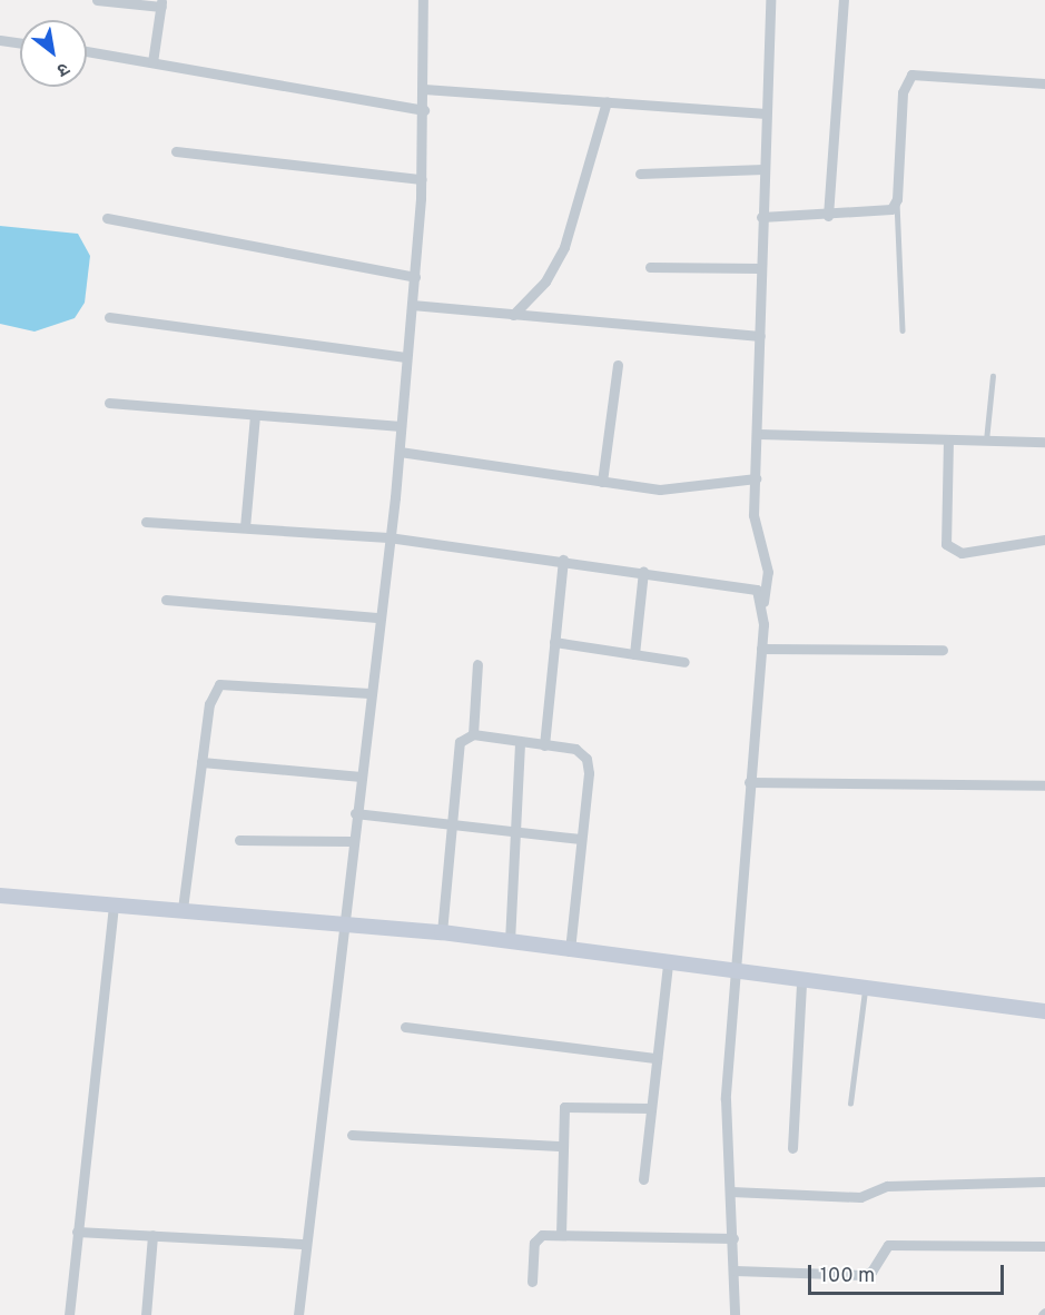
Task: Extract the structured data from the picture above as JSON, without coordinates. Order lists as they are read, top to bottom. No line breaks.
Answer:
{"scale_bar":"100 m","north":"bottom right"}
